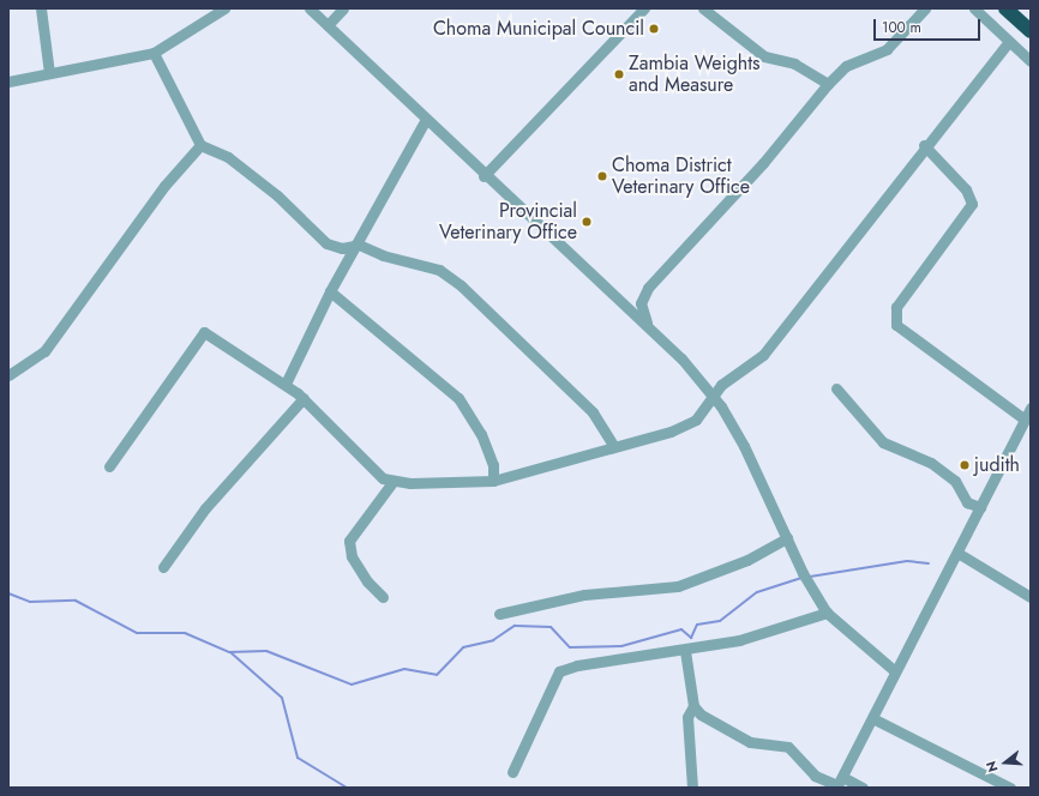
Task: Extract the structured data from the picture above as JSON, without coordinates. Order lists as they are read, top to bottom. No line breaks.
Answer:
{"places":["Choma Municipal Council","Zambia Weights and Measure","Choma District Veterinary Office","Provincial Veterinary Office","judith"],"scale_bar":"100 m","north":"left"}
